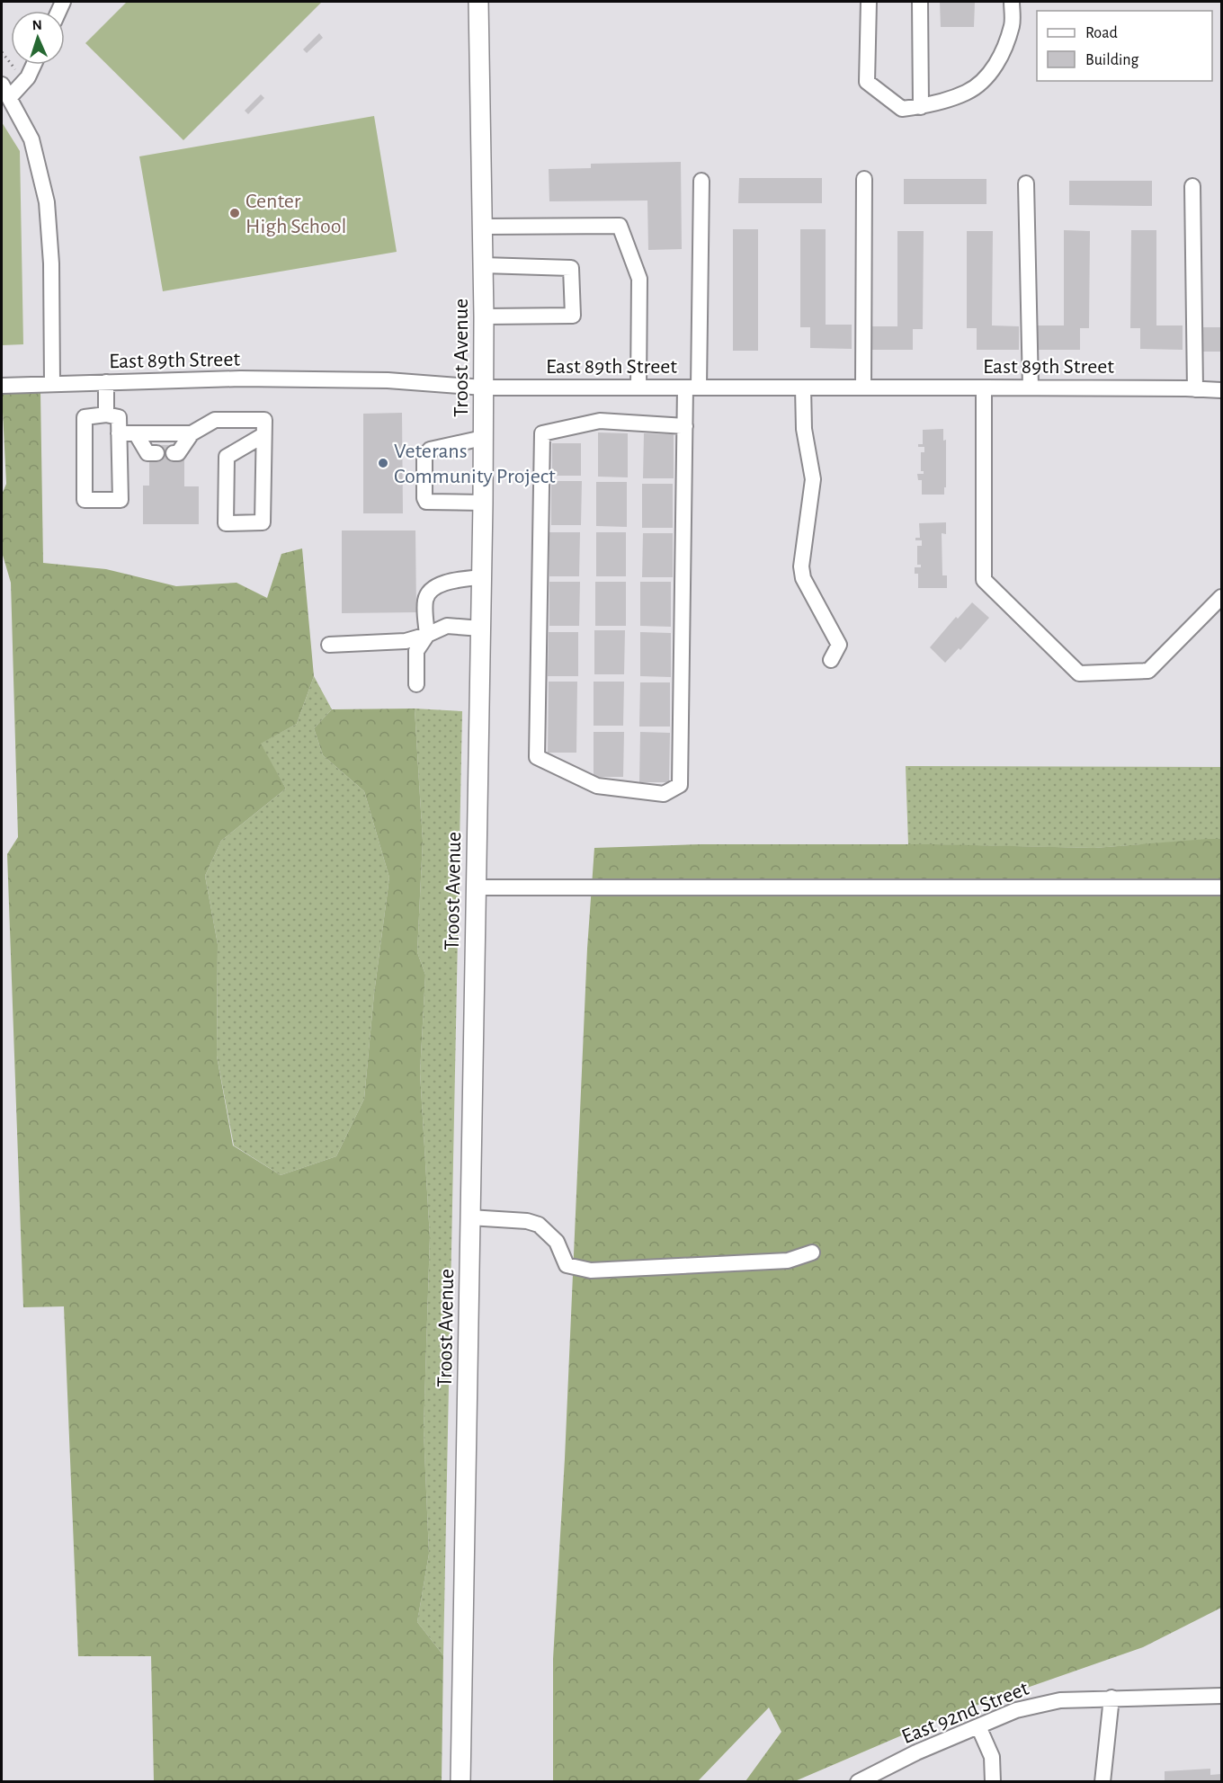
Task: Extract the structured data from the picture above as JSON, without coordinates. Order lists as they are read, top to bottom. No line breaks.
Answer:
{"streets":{"main road":["Troost Avenue"],"street":["East 89th Street","East 92nd Street"]},"crossings":[["Troost Avenue","East 89th Street"]],"places":["Center High School","Veterans Community Project"],"legend":["Road","Building"],"north":"top"}
